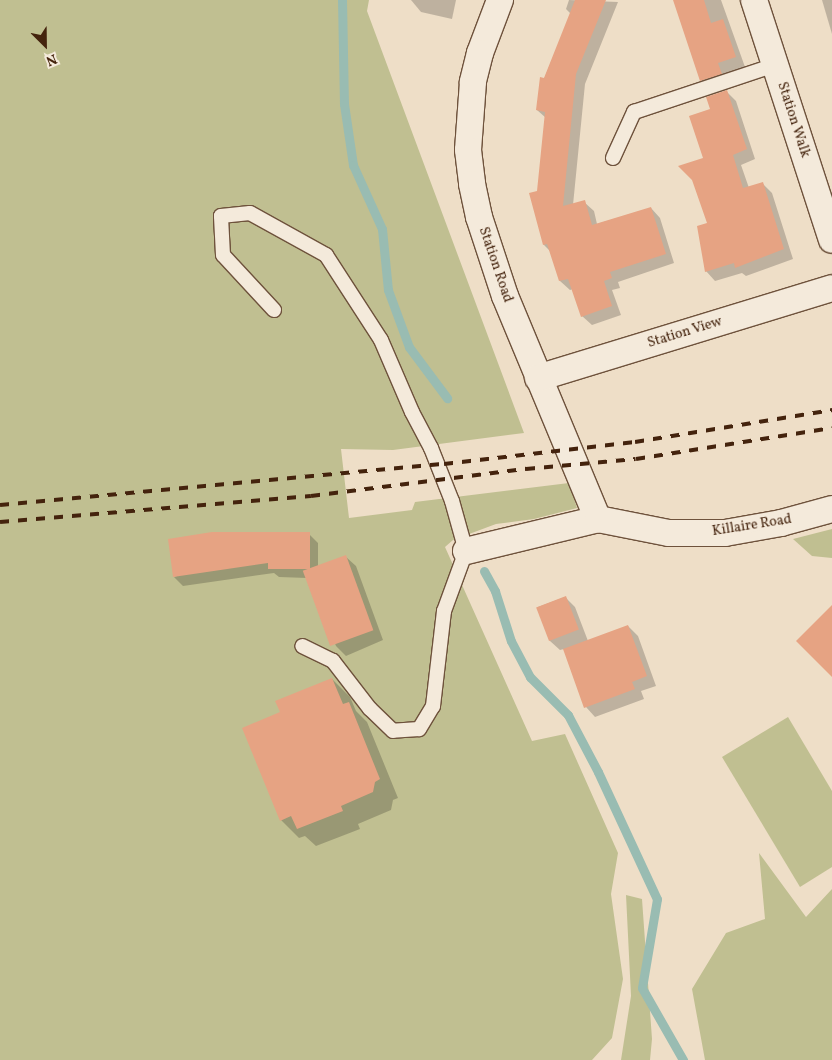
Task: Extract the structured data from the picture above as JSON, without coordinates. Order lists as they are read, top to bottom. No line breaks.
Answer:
{"streets":{"street":["Station Walk","Station Road","Station View","Killaire Road"]},"crossings":[["Station Road","Station View"],["Station Road","Killaire Road"]],"north":"bottom right"}
